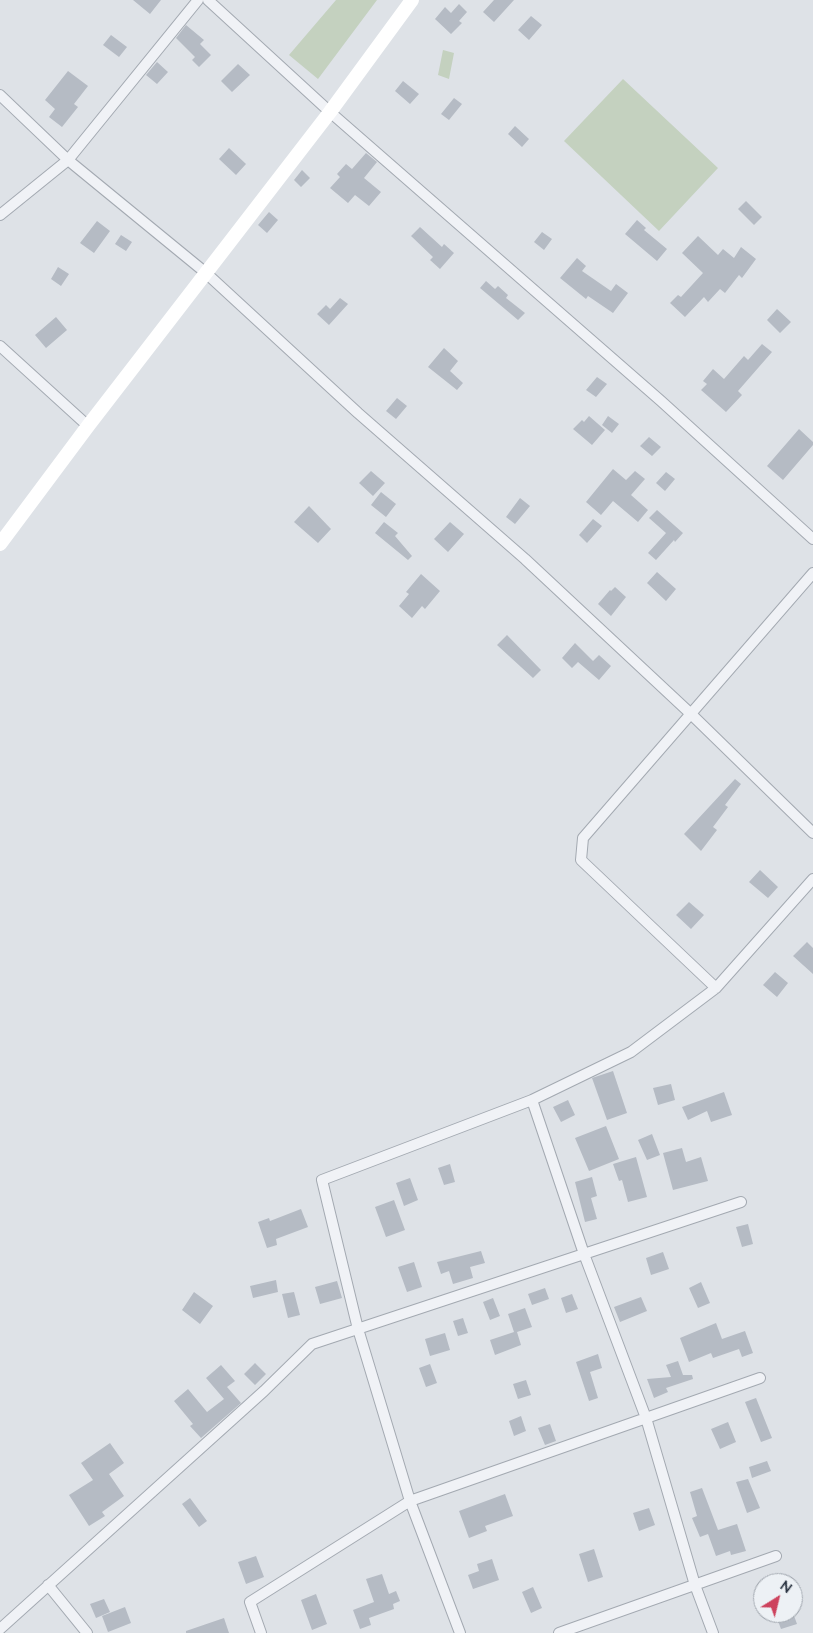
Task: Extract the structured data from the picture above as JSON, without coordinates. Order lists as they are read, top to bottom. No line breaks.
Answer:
{"north":"top right"}
